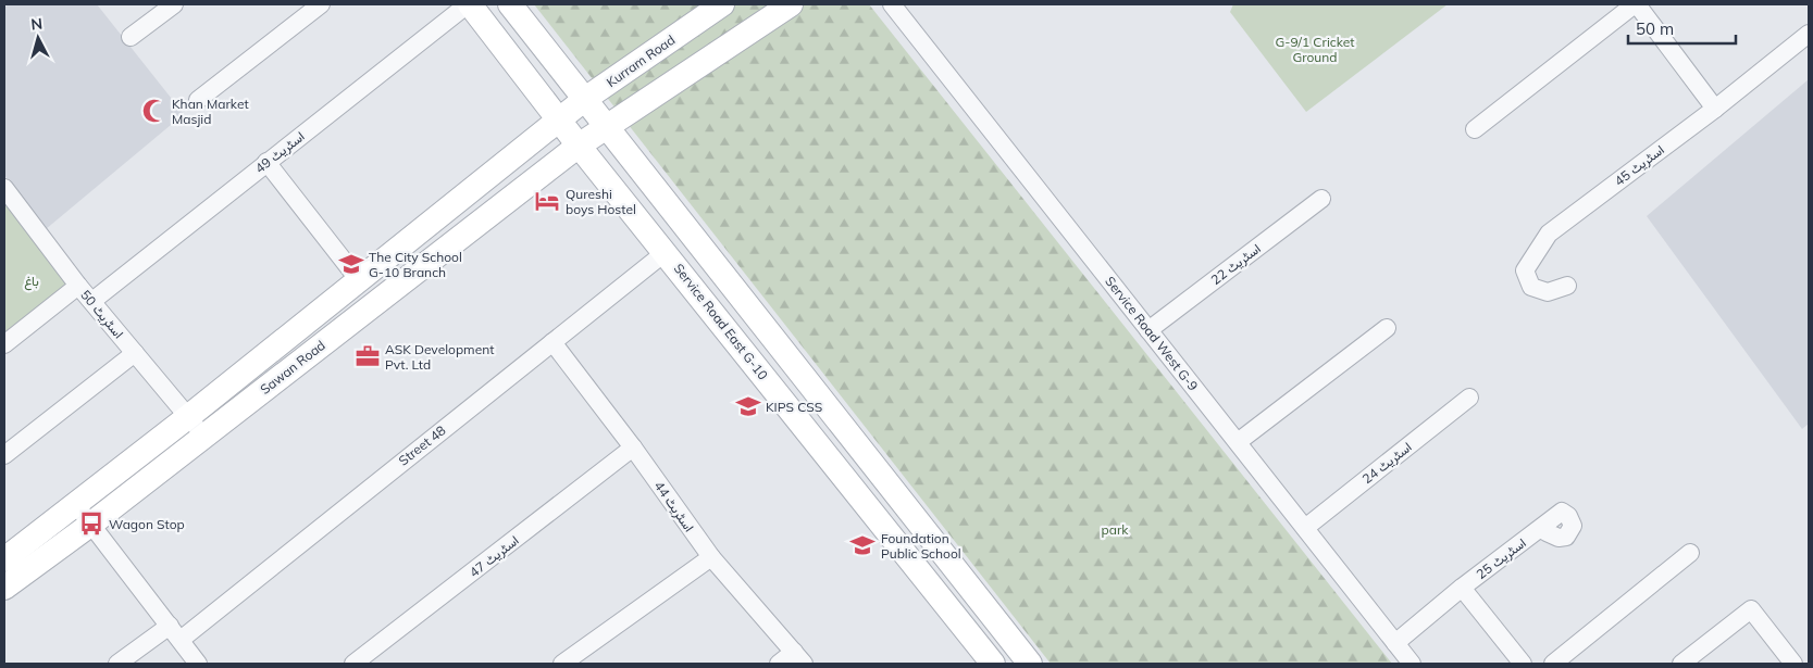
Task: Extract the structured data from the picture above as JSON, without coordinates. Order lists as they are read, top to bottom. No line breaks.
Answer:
{"streets":{"main road":["Kurram Road","Service Road East G-10","Sawan Road"],"street":["اسٹریٹ 49","اسٹریٹ 45","اسٹریٹ 22","اسٹریٹ 50","Service Road West G-9","Street 48","اسٹریٹ 24","اسٹریٹ 44","اسٹریٹ 47","اسٹریٹ 25"]},"crossings":[["Kurram Road","Service Road East G-10"],["Kurram Road","Sawan Road"],["اسٹریٹ 49","اسٹریٹ 50"],["اسٹریٹ 49","Service Road East G-10"],["اسٹریٹ 22","Service Road West G-9"],["اسٹریٹ 50","Sawan Road"],["Service Road East G-10","Sawan Road"],["Service Road East G-10","Street 48"],["Service Road West G-9","اسٹریٹ 24"],["Service Road West G-9","اسٹریٹ 25"],["Street 48","اسٹریٹ 44"],["اسٹریٹ 44","اسٹریٹ 47"]],"parks":["G-9/1 Cricket Ground","باغ","park"],"places":{"mosque":["Khan Market Masjid"],"hotel":["Qureshi boys Hostel"],"school or university":["The City School G-10 Branch","KIPS CSS","Foundation Public School"],"office":["ASK Development Pvt. Ltd"],"bus stop":["Wagon Stop"]},"scale_bar":"50 m","north":"top"}
